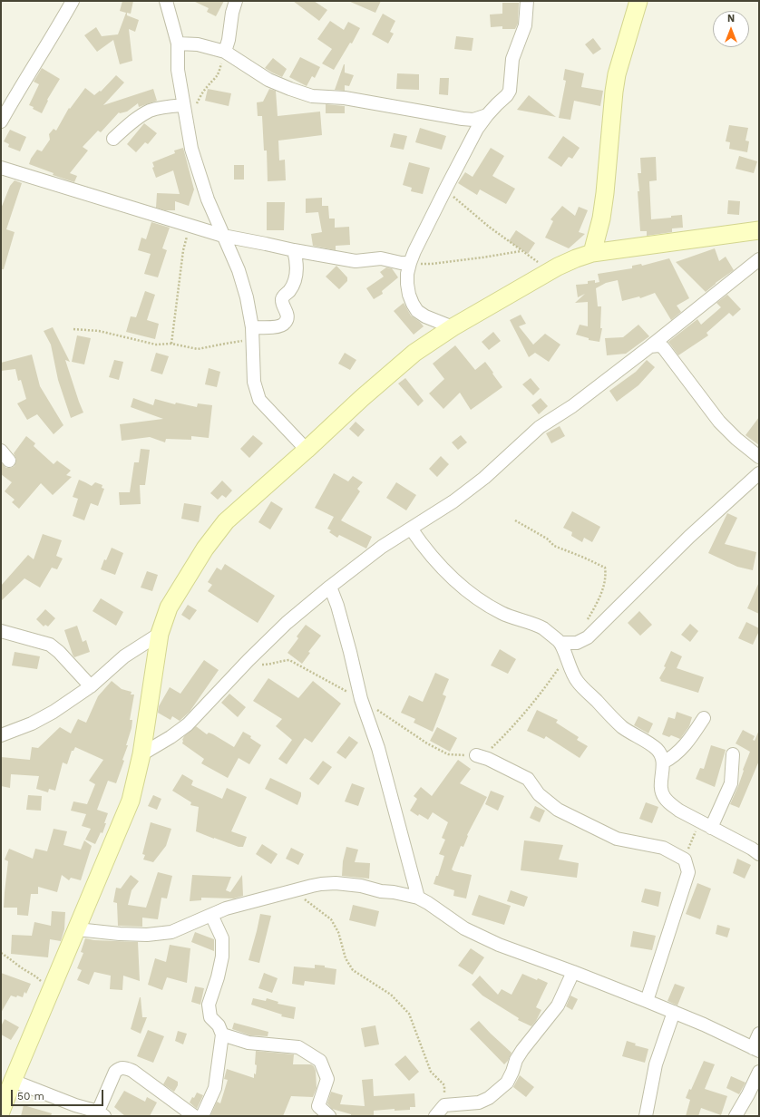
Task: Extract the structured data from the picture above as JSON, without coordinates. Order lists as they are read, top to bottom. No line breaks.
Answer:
{"scale_bar":"50 m","north":"top"}
